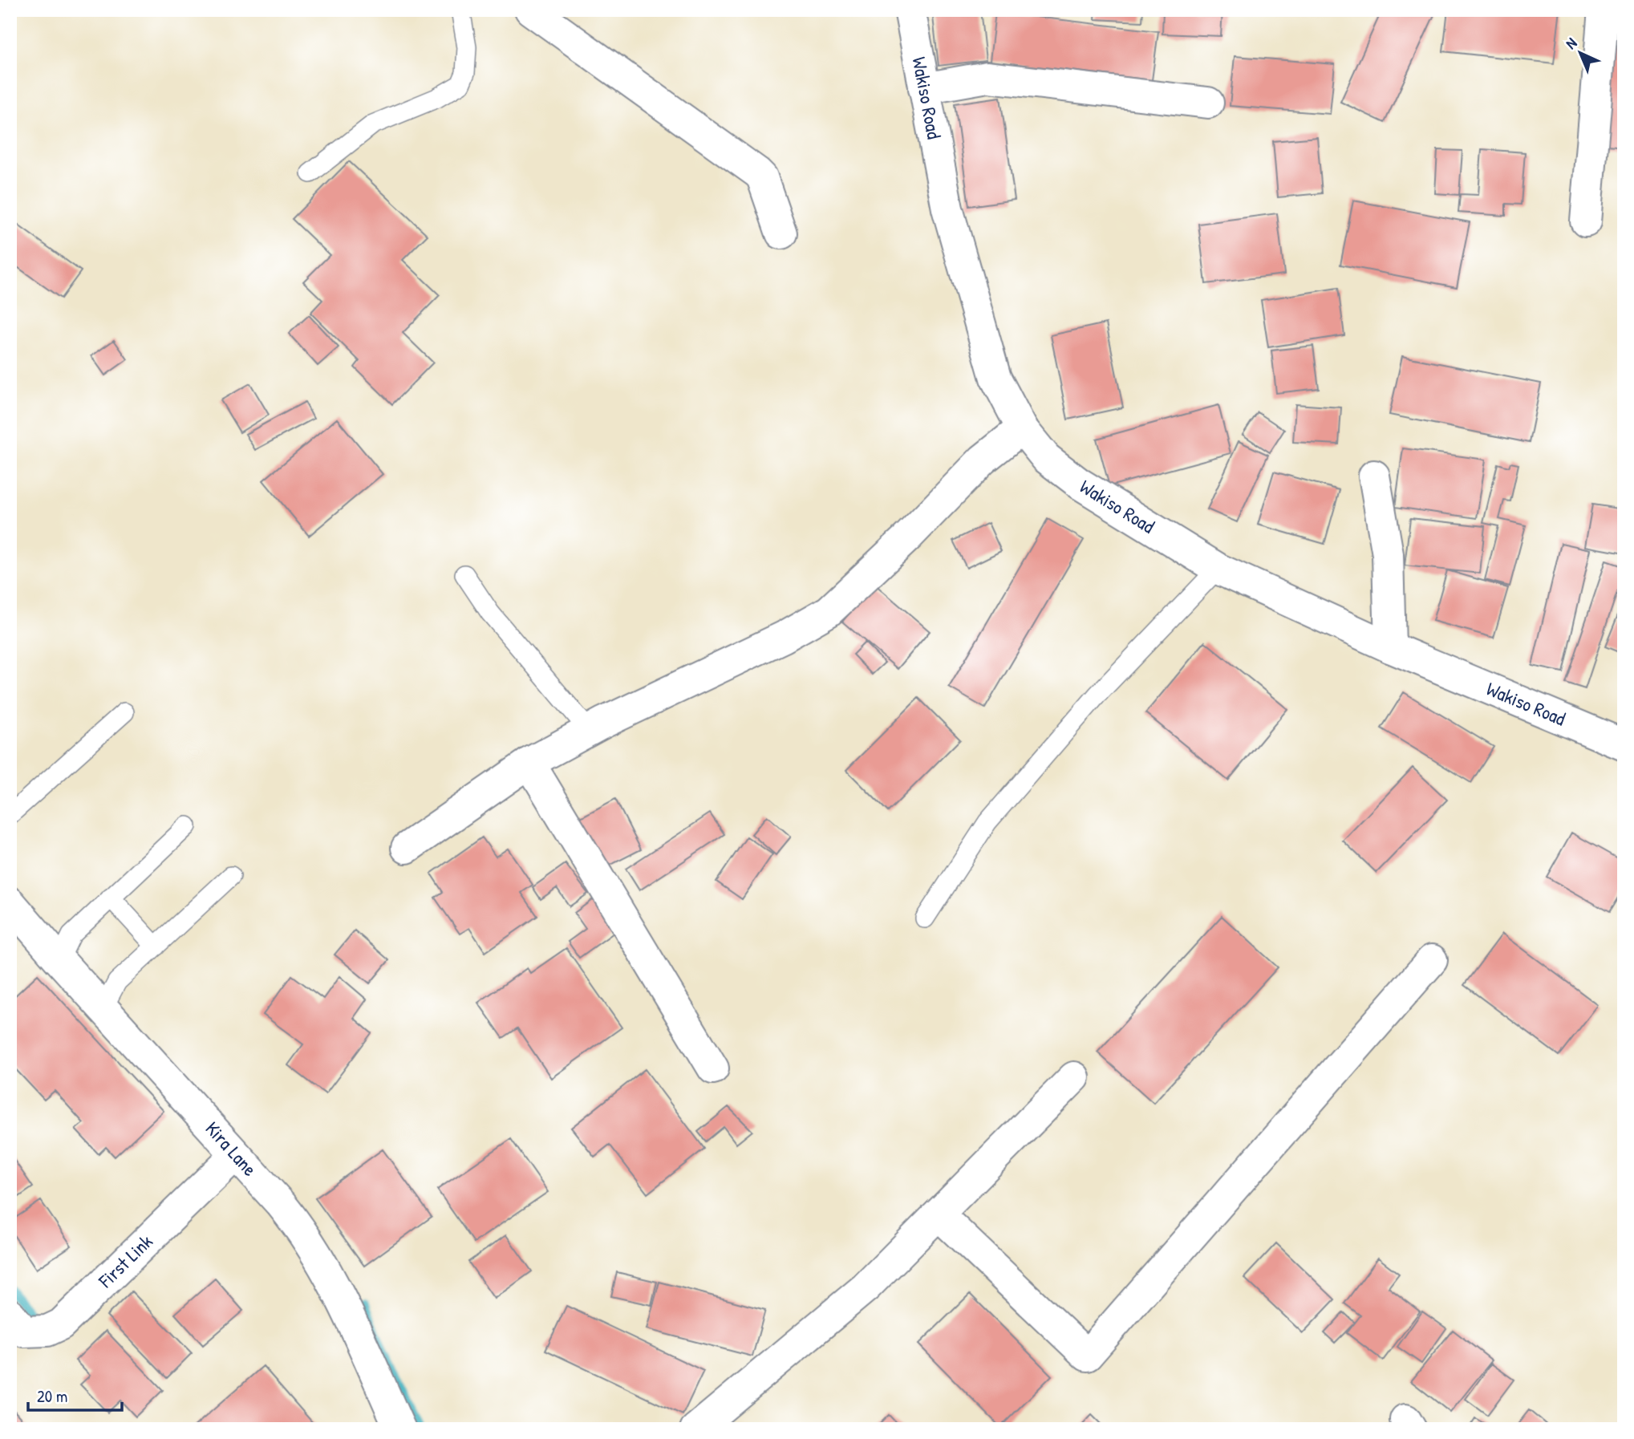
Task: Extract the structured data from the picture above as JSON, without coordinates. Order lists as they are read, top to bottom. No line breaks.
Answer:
{"streets":{"street":["Wakiso Road","Kira Lane","First Link"]},"crossings":[["Kira Lane","First Link"]],"scale_bar":"20 m","north":"top left"}
